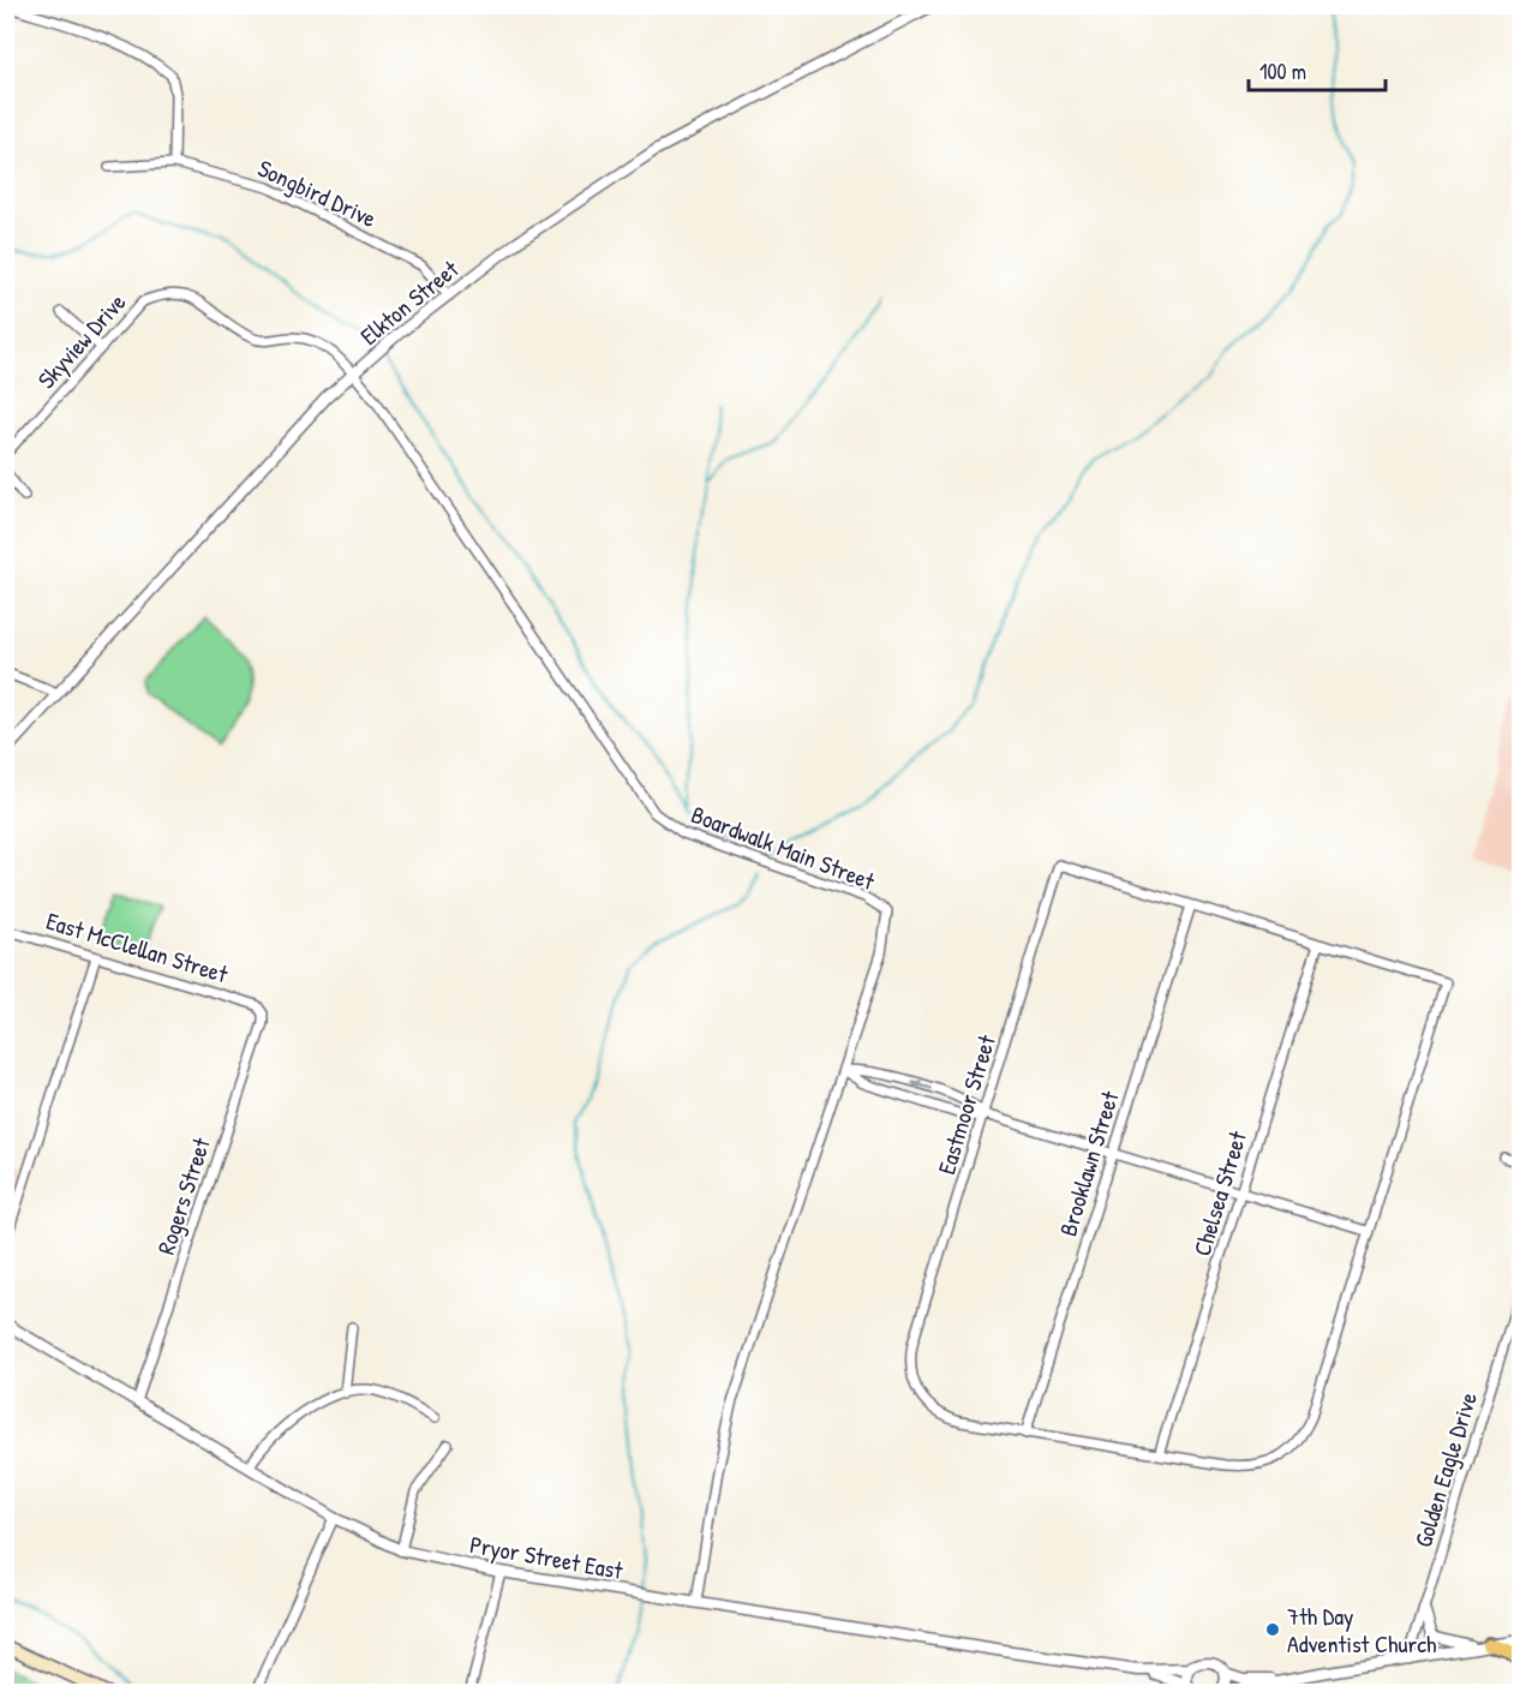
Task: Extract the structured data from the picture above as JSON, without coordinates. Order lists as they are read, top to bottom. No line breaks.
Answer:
{"streets":{"street":["Songbird Drive","Elkton Street","Skyview Drive","Boardwalk Main Street","East McClellan Street","Eastmoor Street","Brooklawn Street","Chelsea Street","Rogers Street","Golden Eagle Drive","Pryor Street East"]},"crossings":[["Songbird Drive","Elkton Street"],["Elkton Street","Skyview Drive"],["Elkton Street","Boardwalk Main Street"],["Skyview Drive","Boardwalk Main Street"],["Boardwalk Main Street","Pryor Street East"],["East McClellan Street","Rogers Street"],["Eastmoor Street","Brooklawn Street"],["Eastmoor Street","Chelsea Street"],["Rogers Street","Pryor Street East"]],"places":["7th Day Adventist Church"],"scale_bar":"100 m"}
